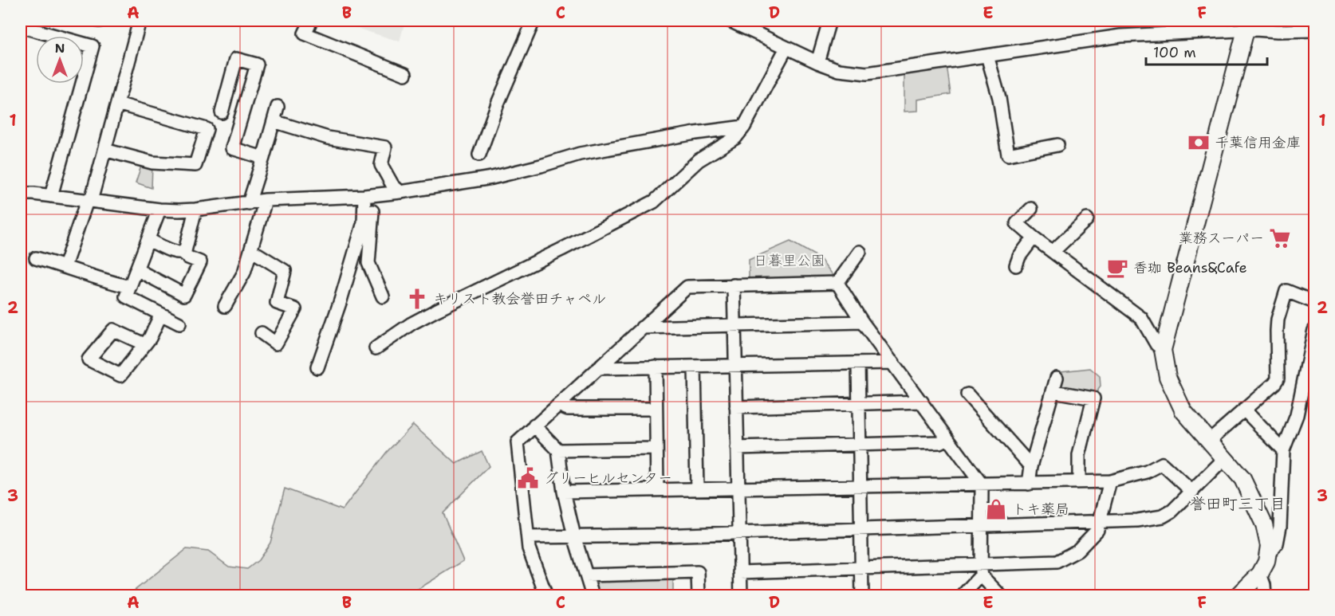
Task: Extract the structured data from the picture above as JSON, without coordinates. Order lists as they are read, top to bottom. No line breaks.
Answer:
{"districts":["誉田町三丁目"],"parks":["日暮里公園"],"places":{"bank":["千葉信用金庫"],"supermarket":["業務スーパー"],"cafe":["香珈 Beans&Cafe"],"church":["キリスト教会誉田チャペル"],"public building":["グリーヒルセンター"],"shop":["トキ薬局"]},"scale_bar":"100 m","north":"top","grid":{"columns":["A","B","C","D","E","F"],"rows":["1","2","3"]}}
